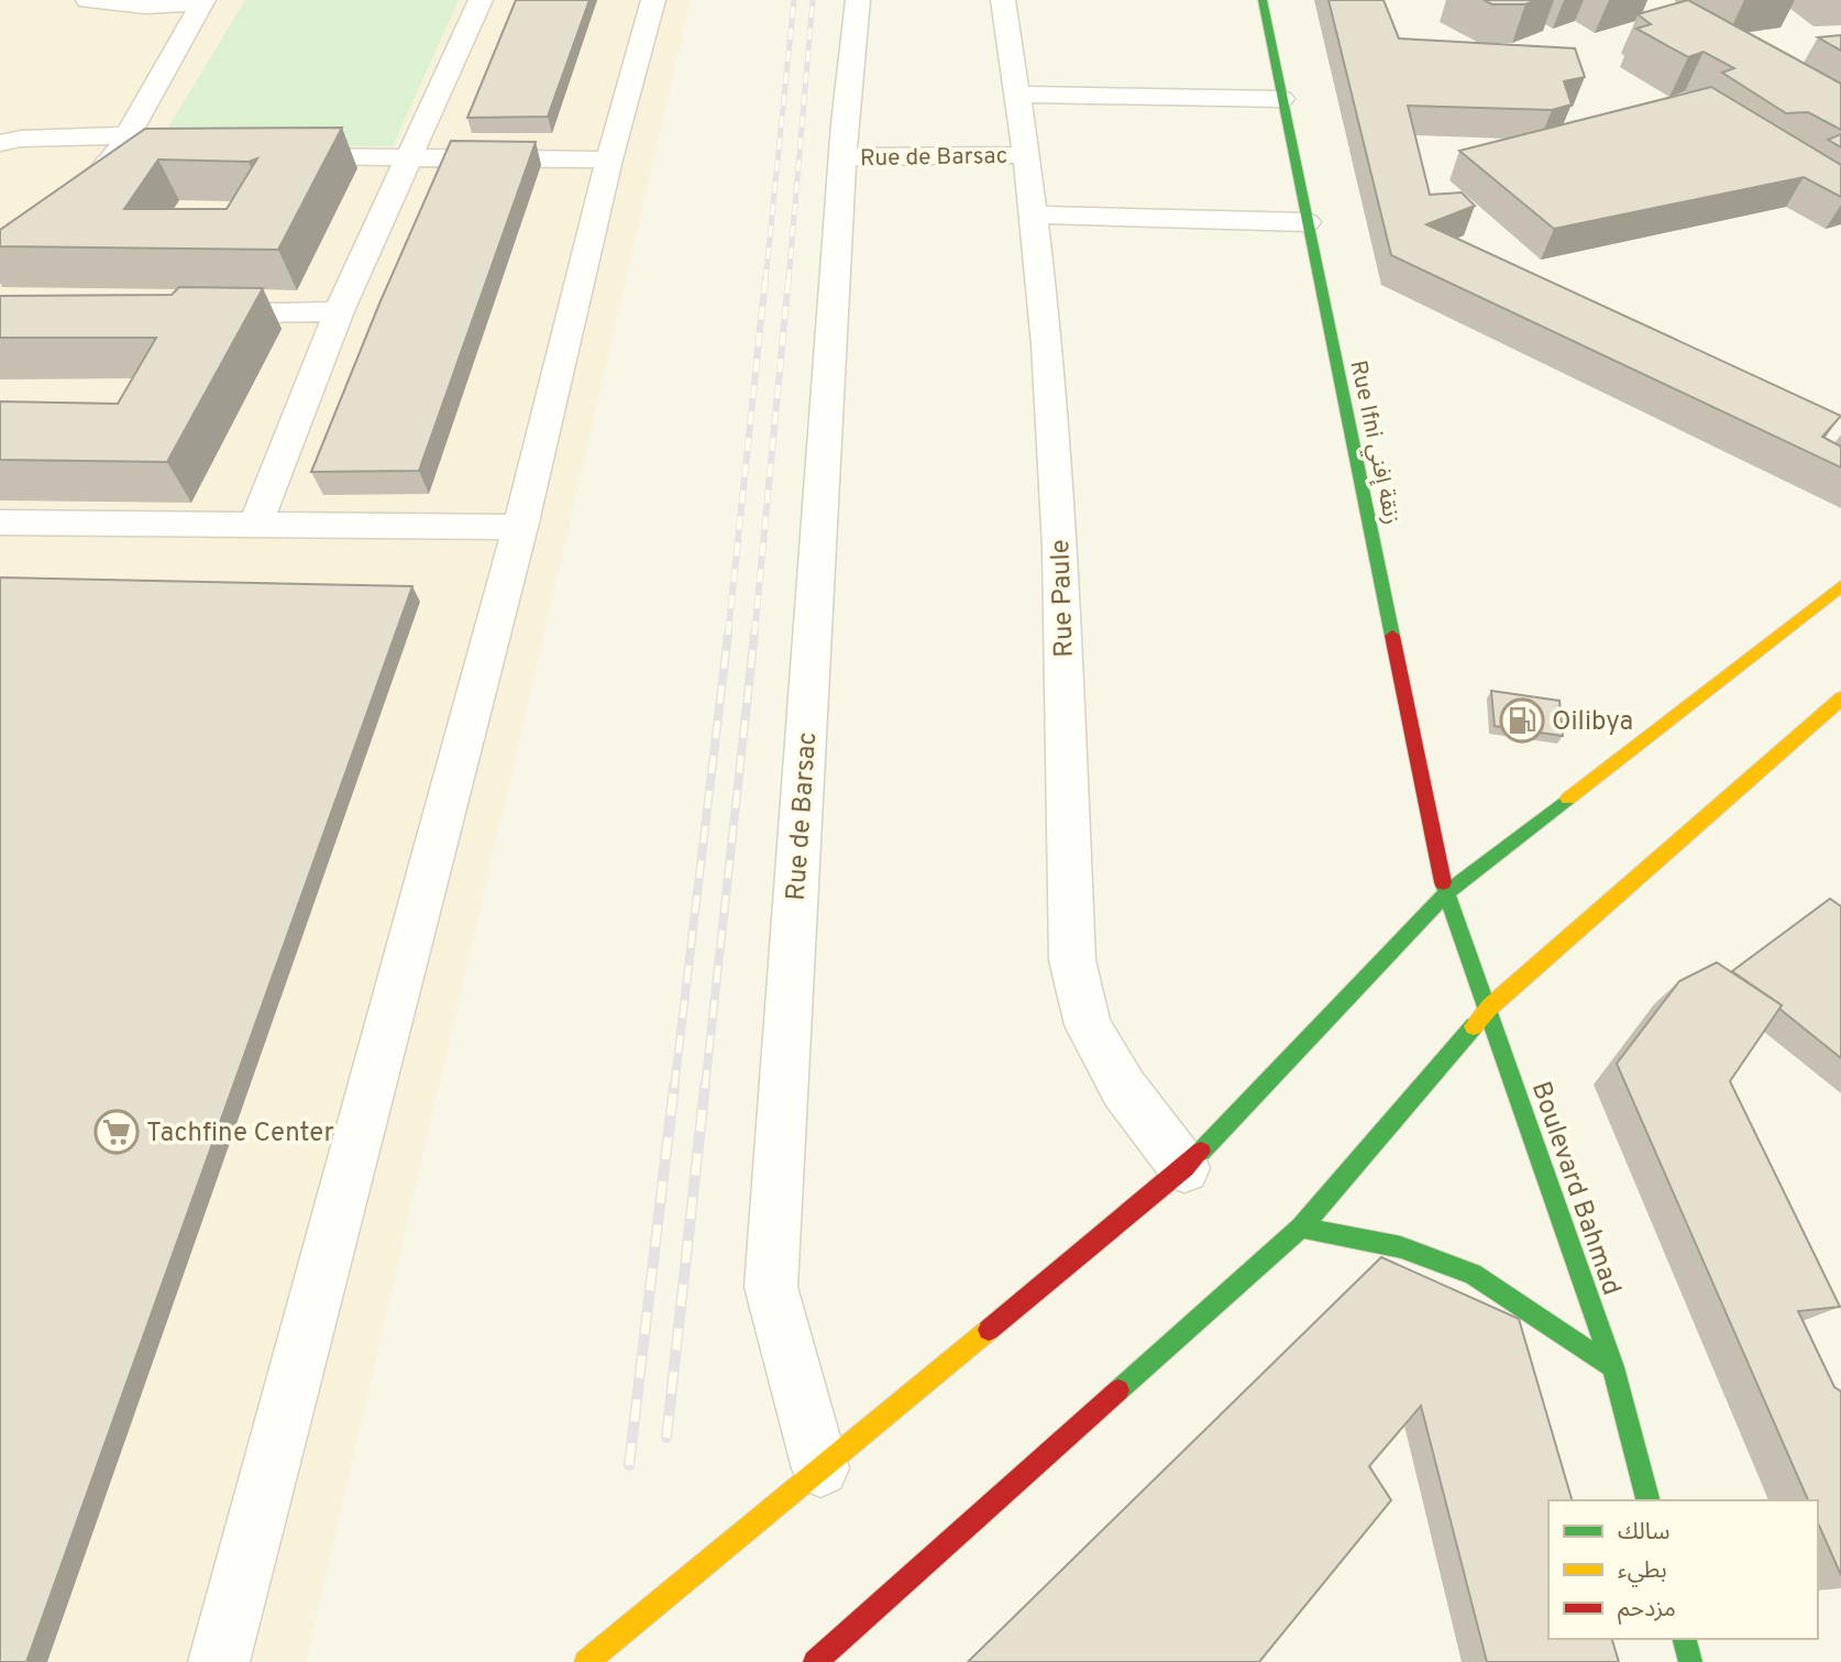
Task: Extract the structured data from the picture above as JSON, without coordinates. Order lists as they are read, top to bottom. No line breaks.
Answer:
{"streets":{"main road":["Rue Ifni زنقة إفني","Boulevard Bahmad"],"street":["Rue de Barsac","Rue Paule"]},"crossings":[["Rue de Barsac","Rue Paule"],["Rue Ifni زنقة إفني","Boulevard Bahmad"]],"places":{"fuel station":["Oilibya"],"supermarket":["Tachfine Center"]},"legend":["سالك","بطيء","مزدحم"]}
